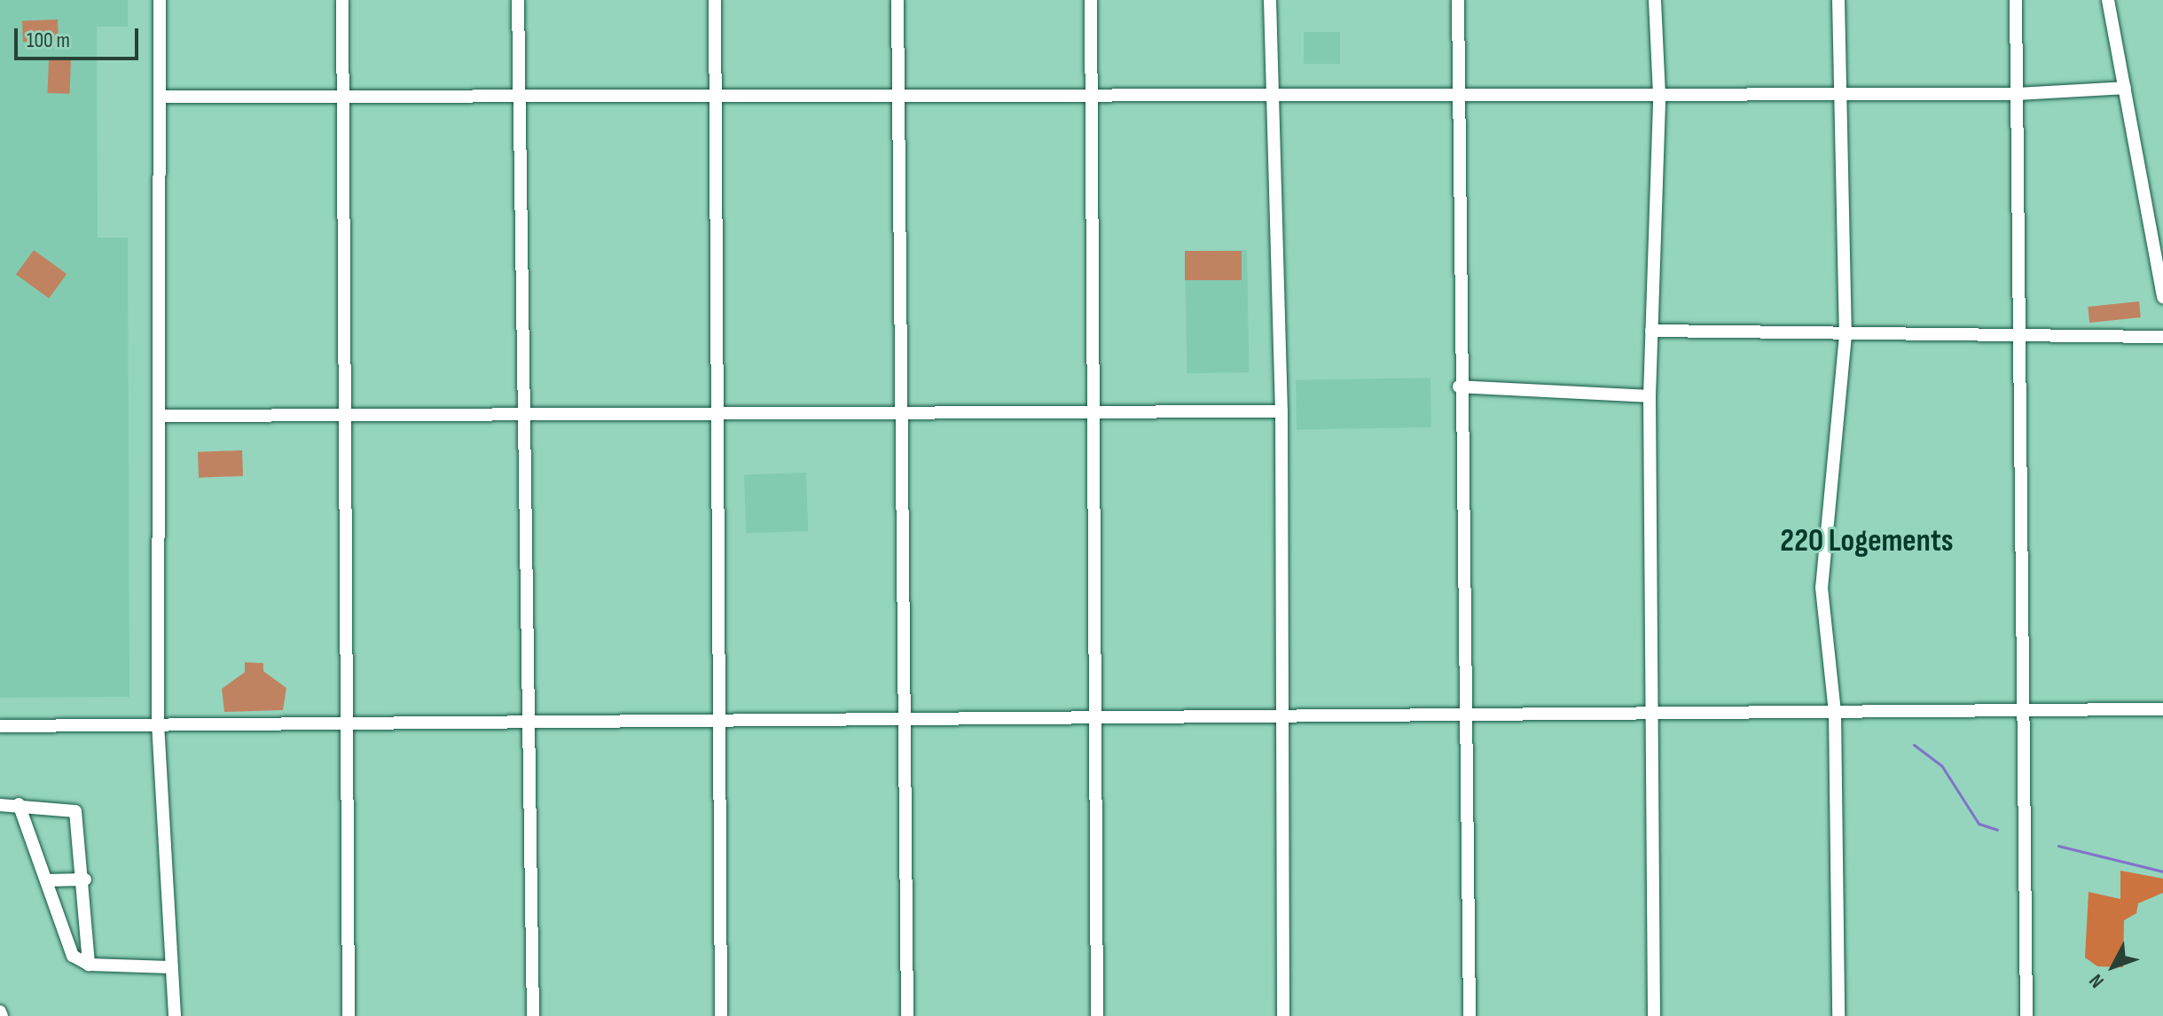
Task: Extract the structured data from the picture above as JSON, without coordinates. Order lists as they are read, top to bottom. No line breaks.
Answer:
{"districts":["220 Logements"],"scale_bar":"100 m","north":"bottom left"}
